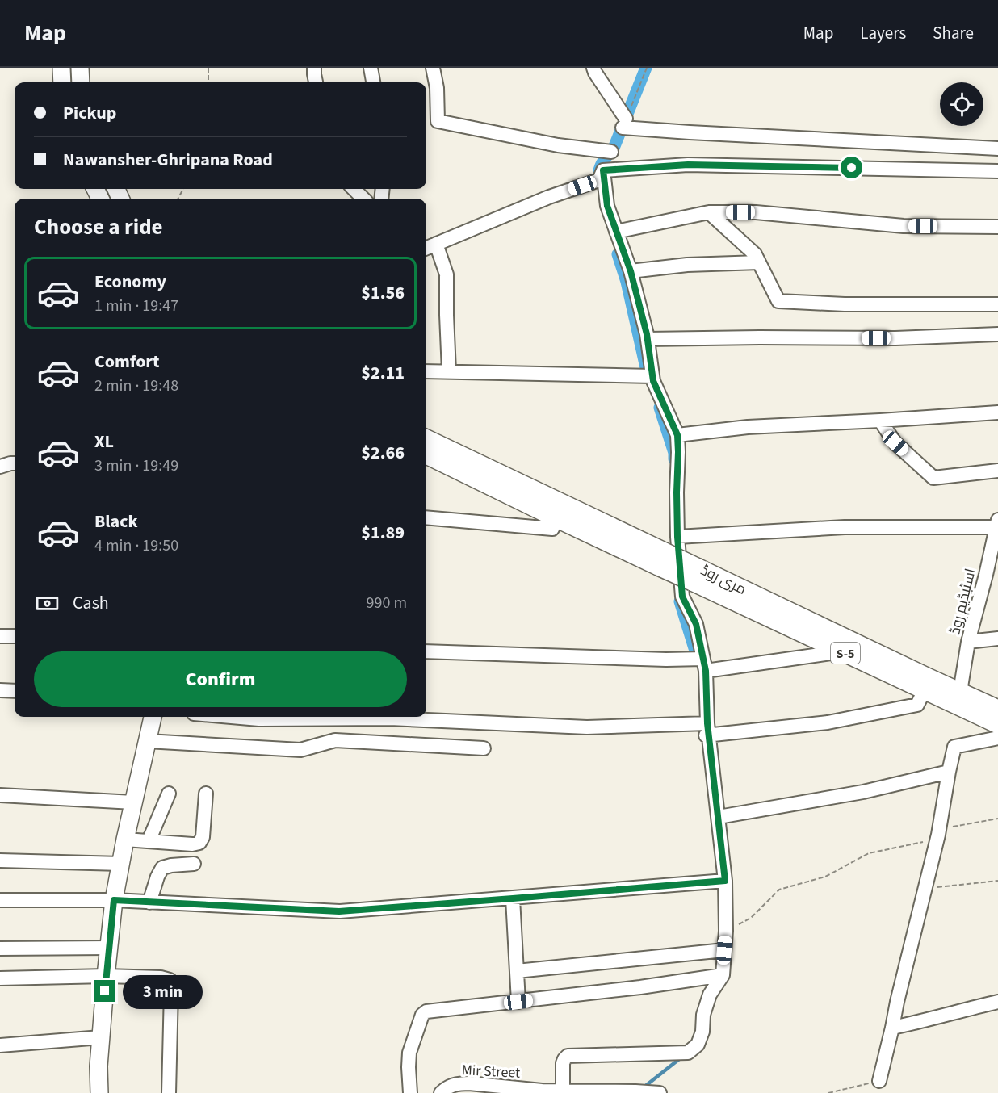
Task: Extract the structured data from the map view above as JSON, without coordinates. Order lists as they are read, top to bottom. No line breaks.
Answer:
{"streets":{"main road":["مری روڈ","S-5"],"street":["اسٹیڈیم روڈ","Mir Street"]},"crossings":[["مری روڈ","اسٹیڈیم روڈ"]],"page":{"header":"Map","nav":["Map","Layers","Share"],"banner":["Pickup","Nawansher-Ghripana Road"],"heading":"Choose a ride","list":[{"name":"Economy","note":"1 min · 19:47","value":"$1.56"},{"name":"Comfort","note":"2 min · 19:48","value":"$2.11"},{"name":"XL","note":"3 min · 19:49","value":"$2.66"},{"name":"Black","note":"4 min · 19:50","value":"$1.89"}],"pay":["Cash","990 m"],"buttons":"Confirm","bubble":"3 min"}}
